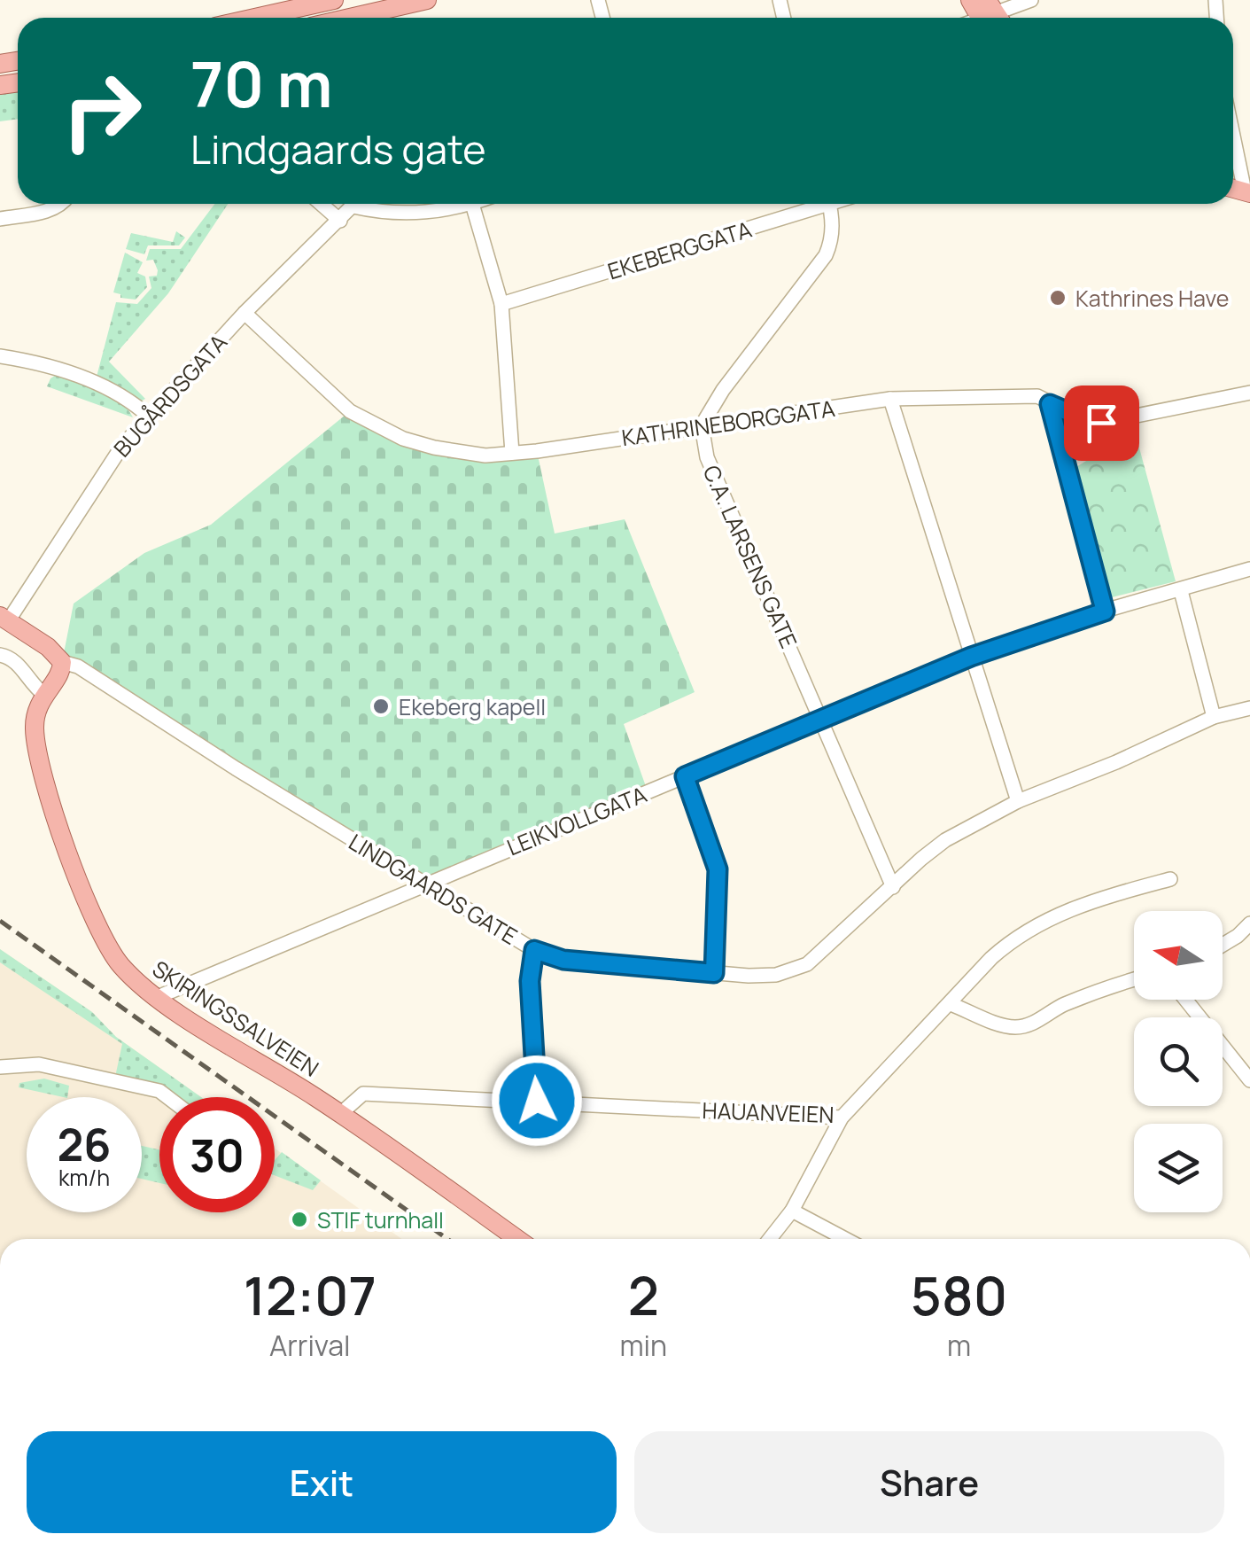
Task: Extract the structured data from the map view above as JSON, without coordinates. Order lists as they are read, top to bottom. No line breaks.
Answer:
{"streets":{"main road":["SKIRINGSSALVEIEN"],"street":["EKEBERGGATA","BUGÅRDSGATA","KATHRINEBORGGATA","C.A. LARSENS GATE","LEIKVOLLGATA","LINDGAARDS GATE","HAUANVEIEN"]},"crossings":[["BUGÅRDSGATA","KATHRINEBORGGATA"],["KATHRINEBORGGATA","C.A. LARSENS GATE"],["C.A. LARSENS GATE","LEIKVOLLGATA"],["C.A. LARSENS GATE","LINDGAARDS GATE"],["LEIKVOLLGATA","LINDGAARDS GATE"],["LEIKVOLLGATA","SKIRINGSSALVEIEN"],["LINDGAARDS GATE","SKIRINGSSALVEIEN"],["SKIRINGSSALVEIEN","HAUANVEIEN"]],"places":["Kathrines Have","Ekeberg kapell","STIF turnhall"],"north":"left","page":{"turn":["70 m","Lindgaards gate"],"speed":"26 km/h","limit":"30","eta":["12:07","Arrival","2","min","580","m"],"buttons":["Exit","Share"]}}
